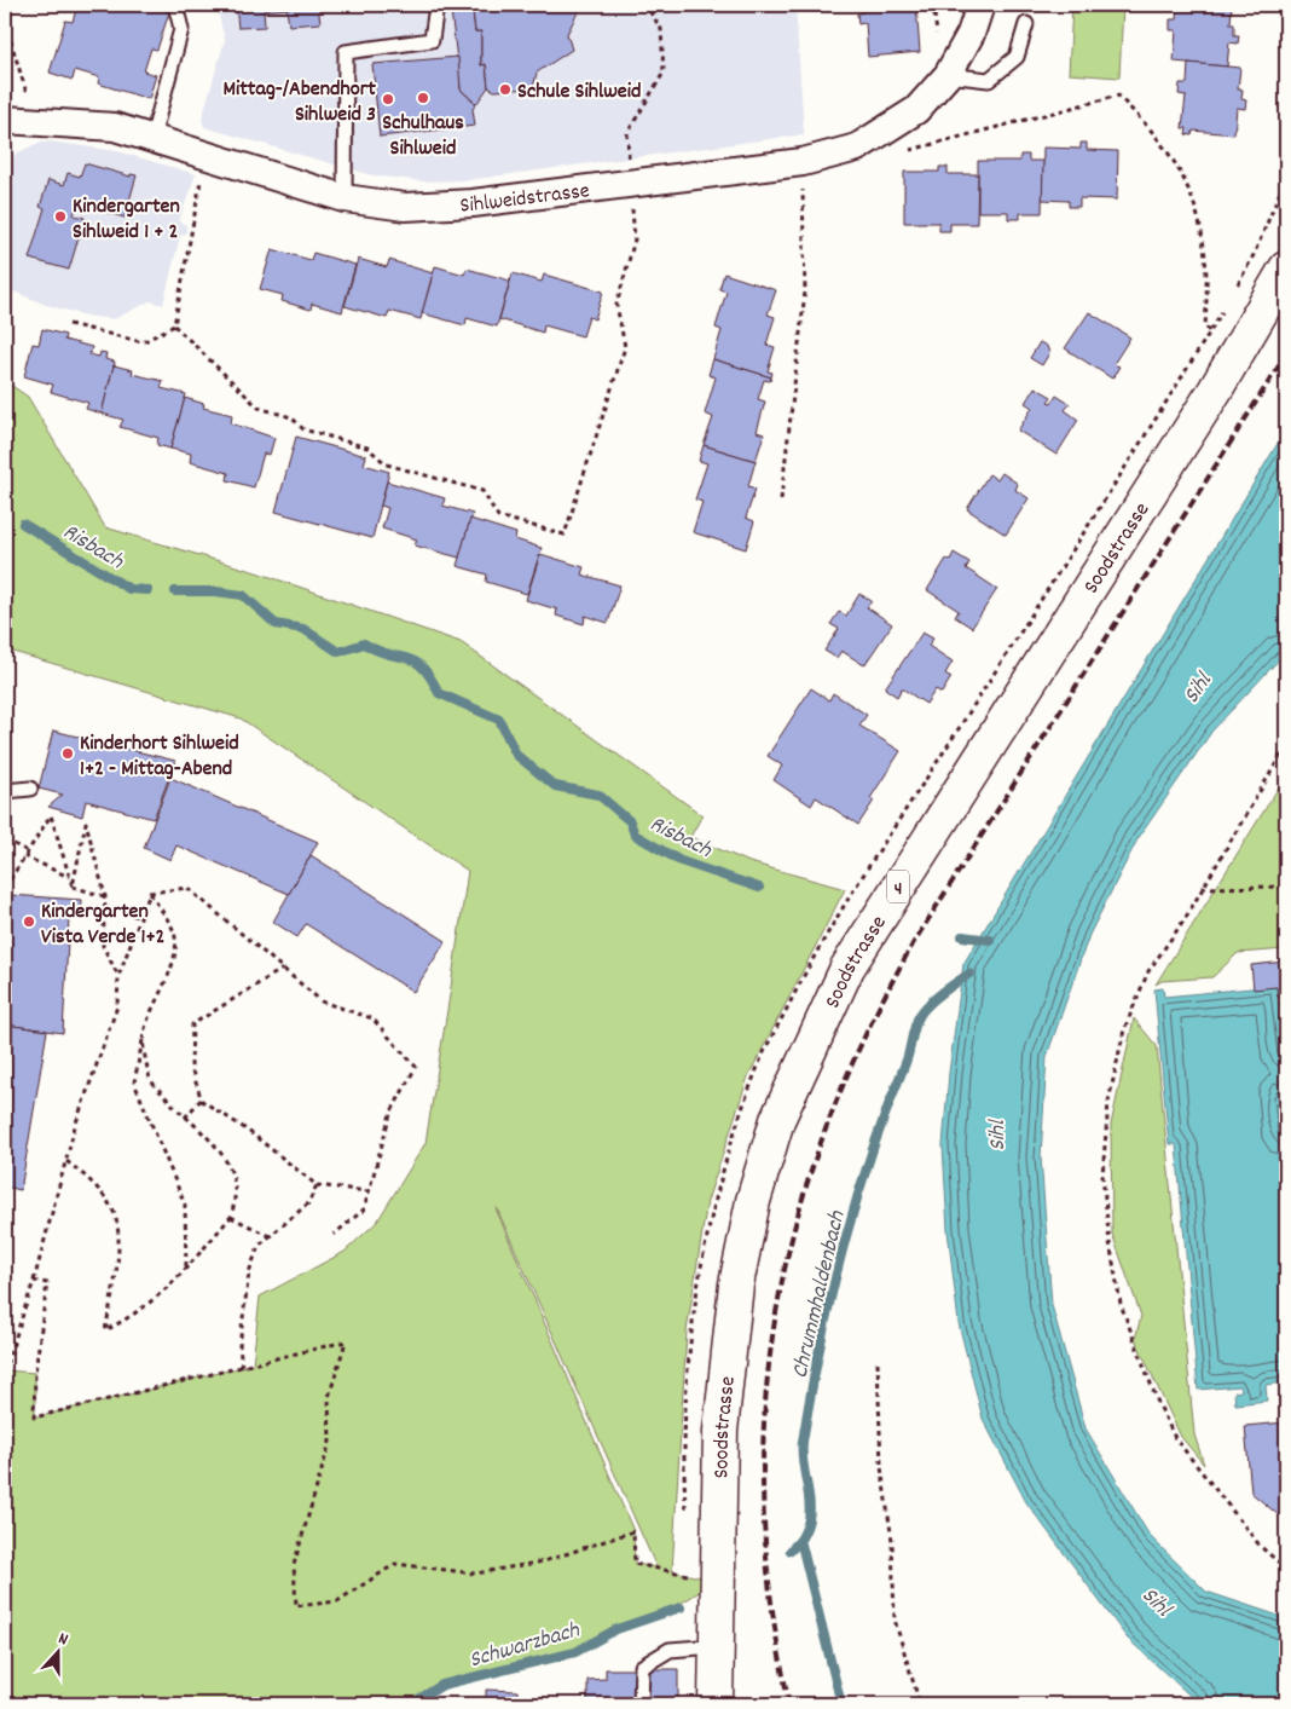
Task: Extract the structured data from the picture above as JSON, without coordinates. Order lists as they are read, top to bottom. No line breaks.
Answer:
{"streets":{"main road":["Soodstrasse","4"],"street":["Sihlweidstrasse"]},"crossings":[["Soodstrasse","4"]],"water":["Risbach","Sihl","Chrummhaldenbach","Schwarzbach"],"places":["Schule Sihlweid","Schulhaus Sihlweid","Mittag-/Abendhort Sihlweid 3","Kindergarten Sihlweid 1 + 2","Kinderhort Sihlweid 1+2 - Mittag-Abend","Kindergarten Vista Verde 1+2"],"north":"top"}
